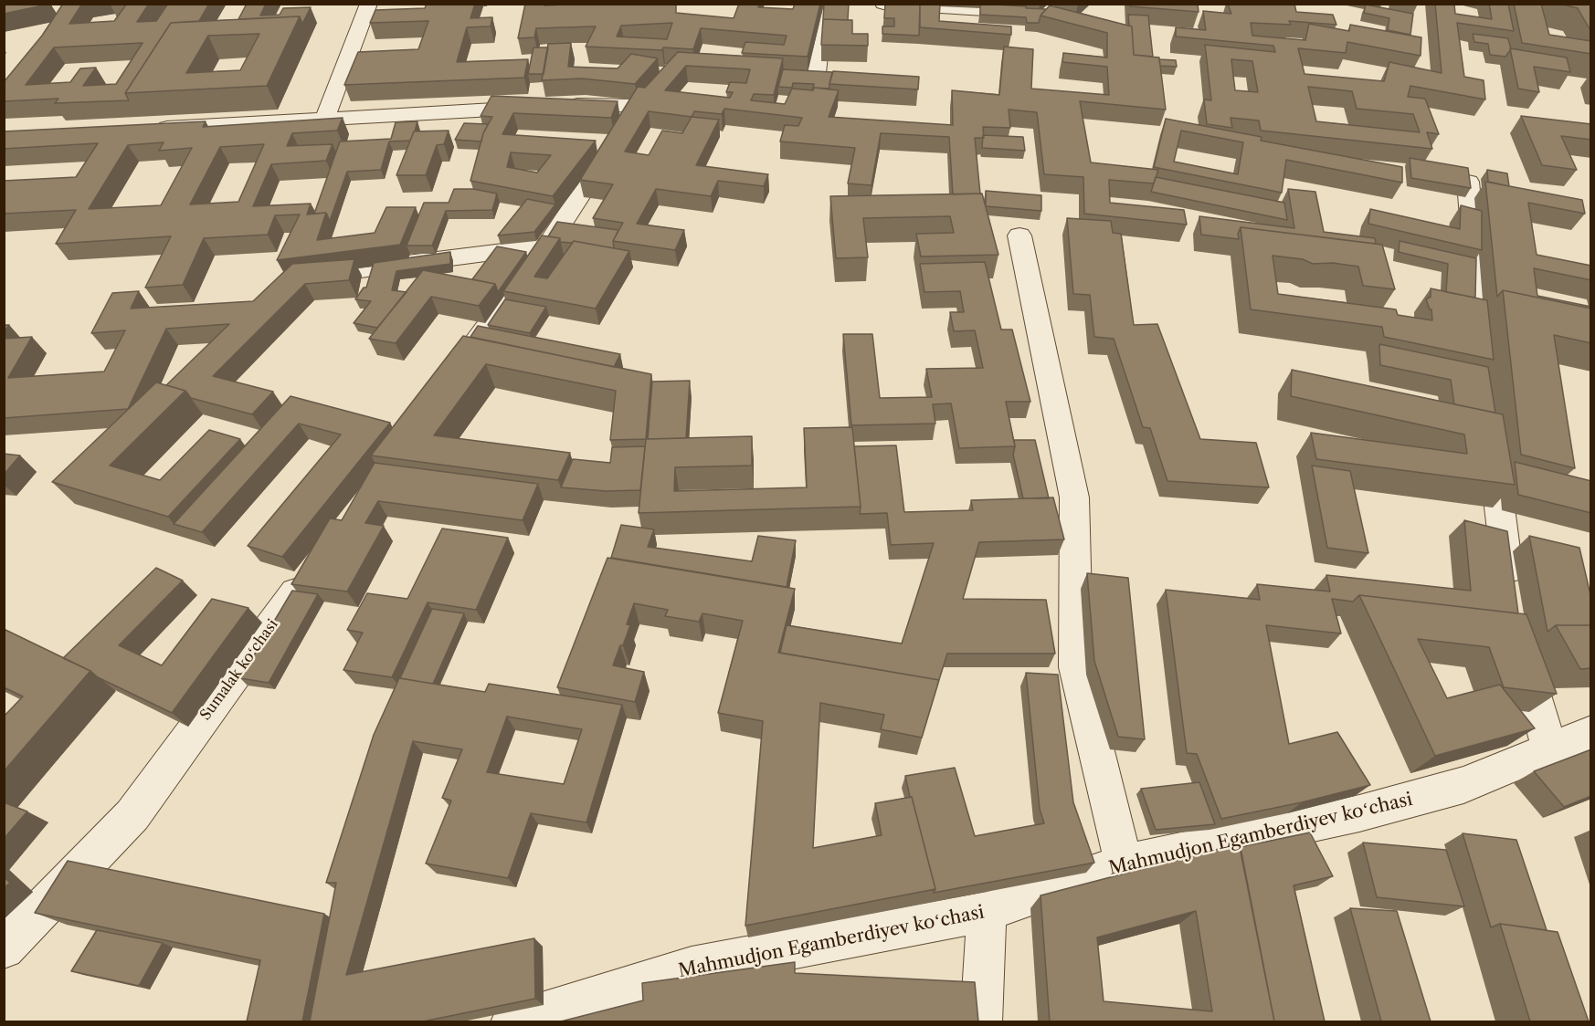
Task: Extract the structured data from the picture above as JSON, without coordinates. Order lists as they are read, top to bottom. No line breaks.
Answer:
{"streets":{"street":["Sumalak koʻchasi","Mahmudjon Egamberdiyev koʻchasi"]}}
